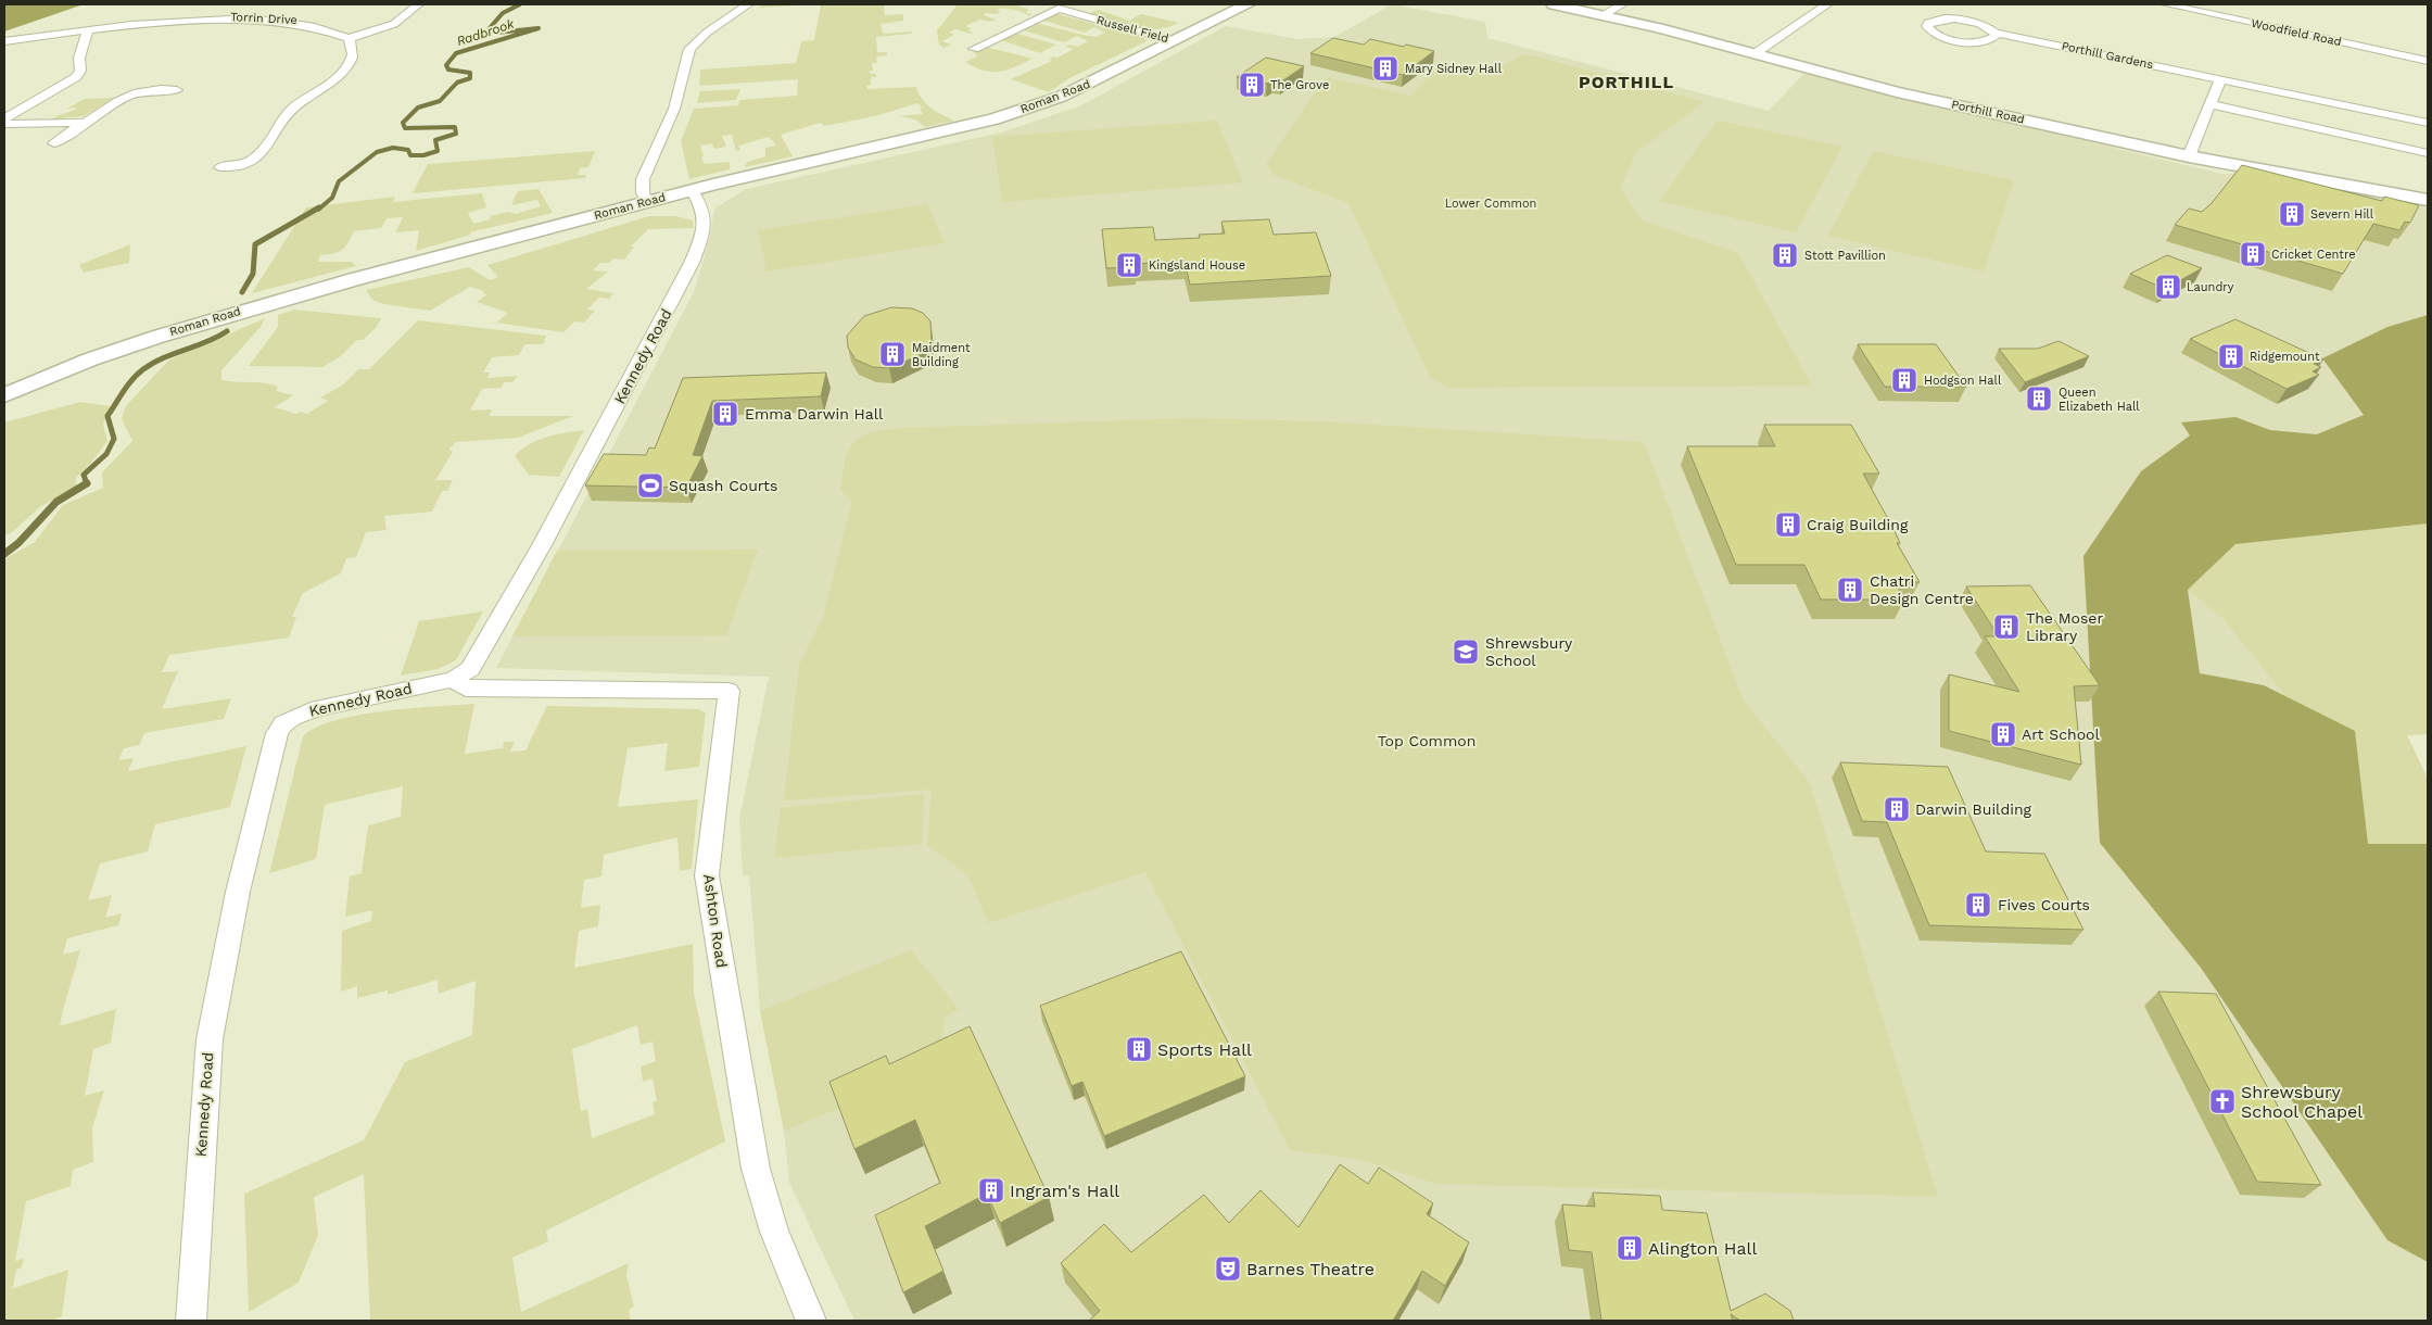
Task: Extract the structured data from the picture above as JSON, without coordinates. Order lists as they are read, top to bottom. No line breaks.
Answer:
{"streets":{"main road":["Roman Road","Porthill Road"],"street":["Torrin Drive","Russell Field","Woodfield Road","Porthill Gardens","Kennedy Road","Ashton Road"]},"crossings":[["Russell Field","Roman Road"],["Roman Road","Kennedy Road"],["Kennedy Road","Ashton Road"]],"districts":["PORTHILL"],"water":["Radbrook"],"parks":["Lower Common","Top Common"],"places":{"building":["Mary Sidney Hall","The Grove","Severn Hill","Cricket Centre","Stott Pavillion","Kingsland House","Laundry","Maidment Building","Ridgemount","Hodgson Hall","Queen Elizabeth Hall","Emma Darwin Hall","Craig Building","Chatri Design Centre","The Moser Library","Art School","Darwin Building","Fives Courts","Sports Hall","Ingram's Hall","Alington Hall"],"sports":["Squash Courts"],"school or university":["Shrewsbury School"],"church":["Shrewsbury School Chapel"],"theatre":["Barnes Theatre"]}}
